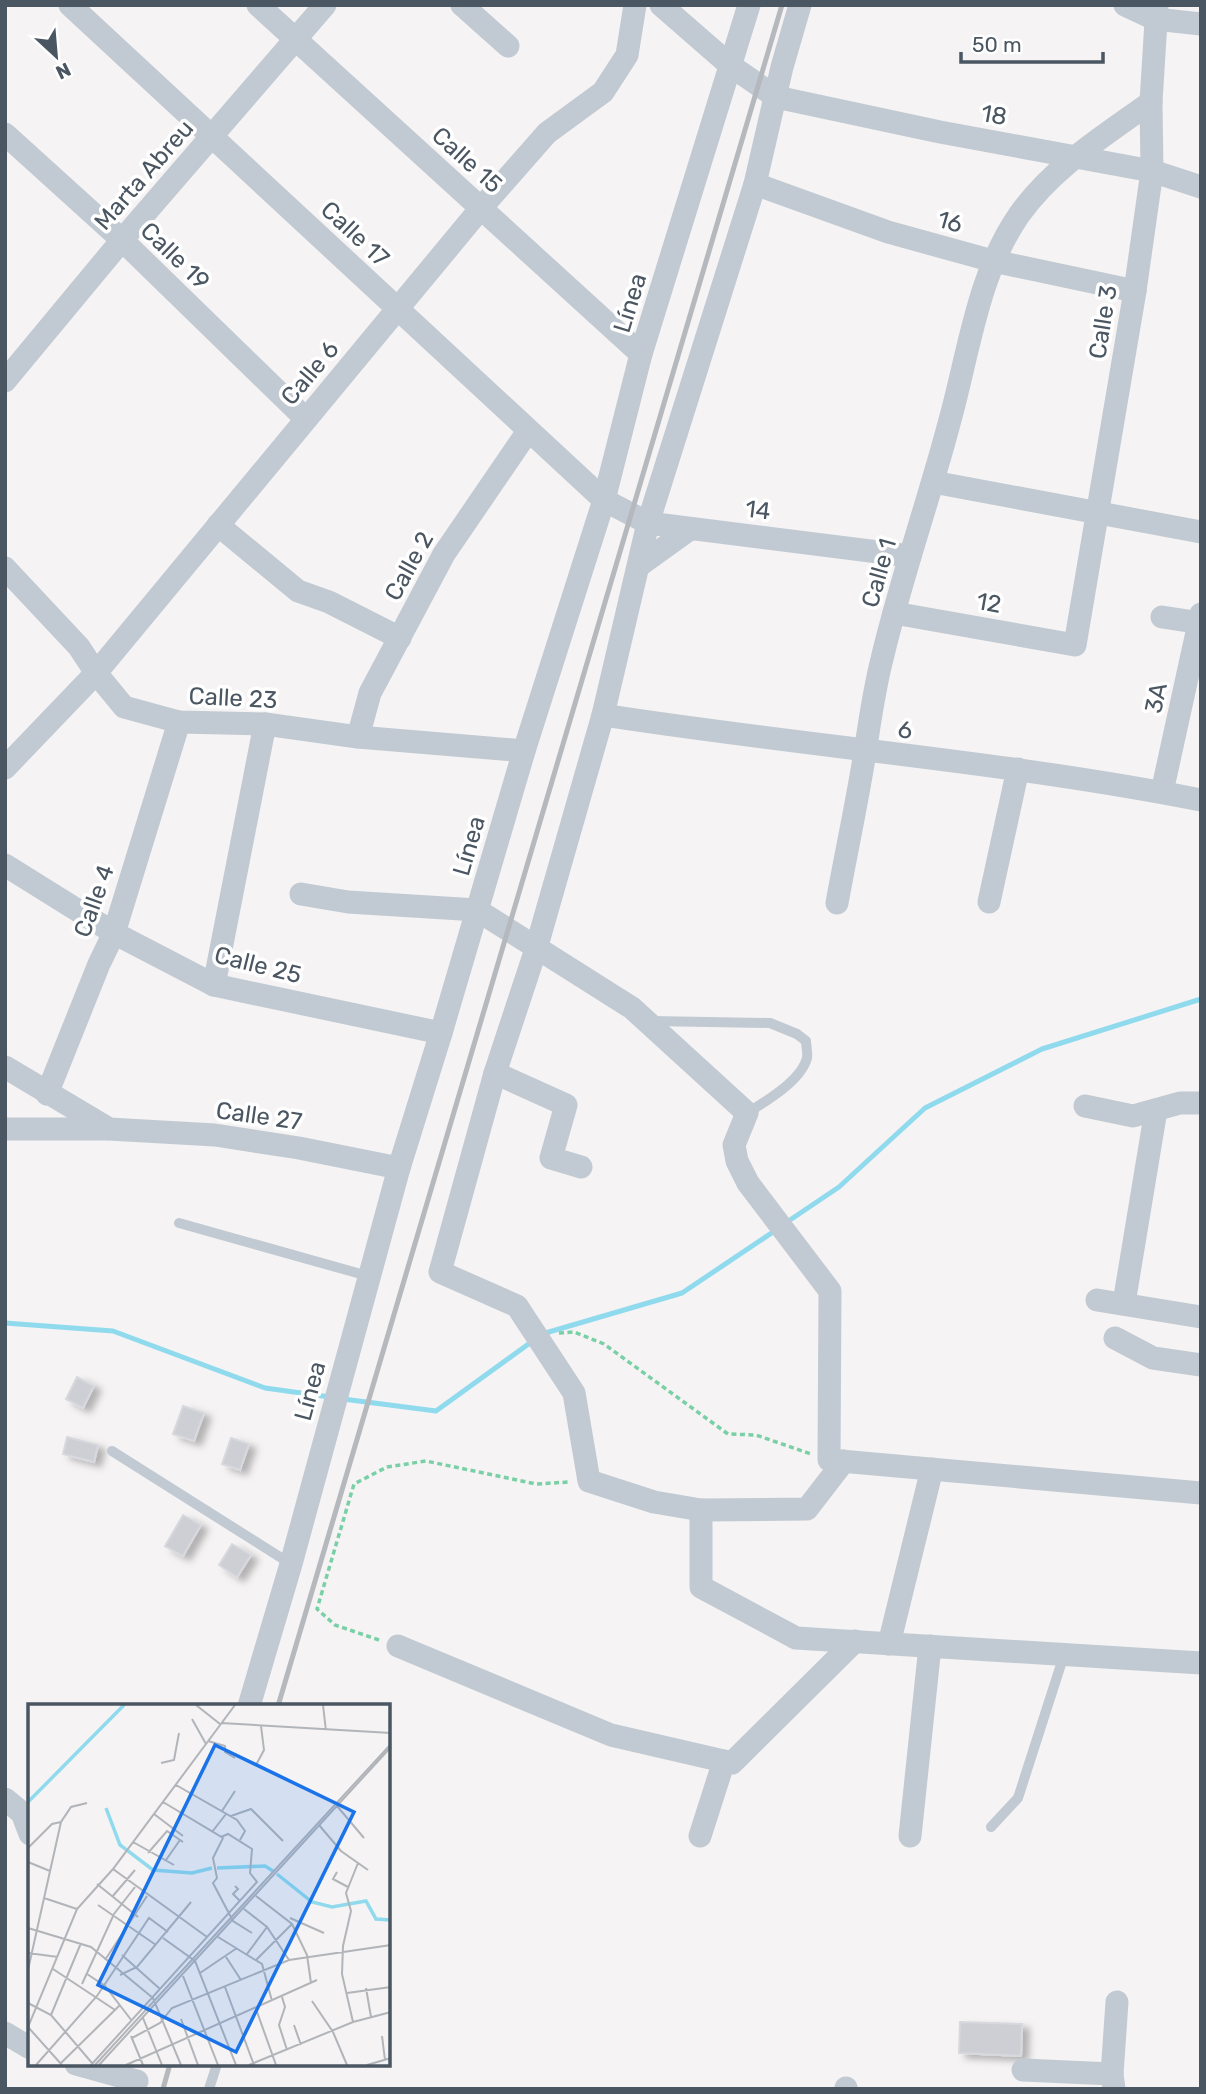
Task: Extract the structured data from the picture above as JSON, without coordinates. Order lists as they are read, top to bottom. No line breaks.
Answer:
{"streets":{"street":["18","Calle 15","Marta Abreu","16","Calle 17","Calle 19","Línea","Calle 3","Calle 6","14","Calle 2","Calle 1","12","Calle 23","3A","6","Calle 4","Calle 25","Calle 27"]},"crossings":[["18","Calle 3"],["18","Calle 1"],["Calle 15","Marta Abreu"],["Calle 15","Línea"],["Calle 15","Calle 6"],["Marta Abreu","Calle 17"],["Marta Abreu","Calle 19"],["16","Calle 3"],["16","Calle 1"],["Calle 17","Línea"],["Calle 17","Calle 6"],["Calle 17","14"],["Calle 17","Calle 2"],["Calle 19","Calle 6"],["Línea","14"],["Línea","Calle 23"],["Línea","Calle 25"],["Línea","Calle 27"],["Calle 3","Calle 1"],["Calle 3","12"],["Calle 6","Calle 23"],["14","Calle 1"],["Calle 2","Calle 23"],["Calle 1","12"],["Calle 1","6"],["Calle 23","Calle 4"],["3A","6"],["Calle 4","Calle 25"],["Calle 4","Calle 27"]],"scale_bar":"50 m","north":"bottom right"}
